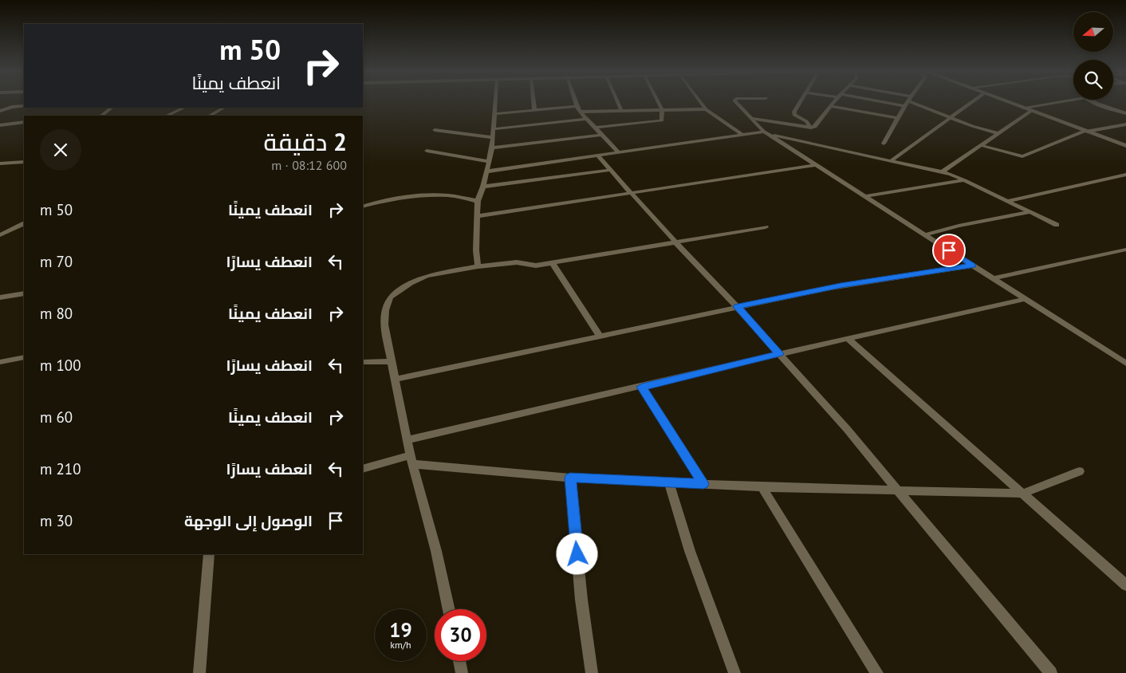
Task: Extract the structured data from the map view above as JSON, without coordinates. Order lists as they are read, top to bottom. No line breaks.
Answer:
{"north":"left","page":{"turn":["50 m","انعطف يمينًا"],"heading":["2 دقيقة","600 m · 08:12"],"list":[{"name":"انعطف يمينًا","value":"50 m"},{"name":"انعطف يسارًا","value":"70 m"},{"name":"انعطف يمينًا","value":"80 m"},{"name":"انعطف يسارًا","value":"100 m"},{"name":"انعطف يمينًا","value":"60 m"},{"name":"انعطف يسارًا","value":"210 m"},{"name":"الوصول إلى الوجهة","value":"30 m"}],"speed":"19 km/h","limit":"30"}}
